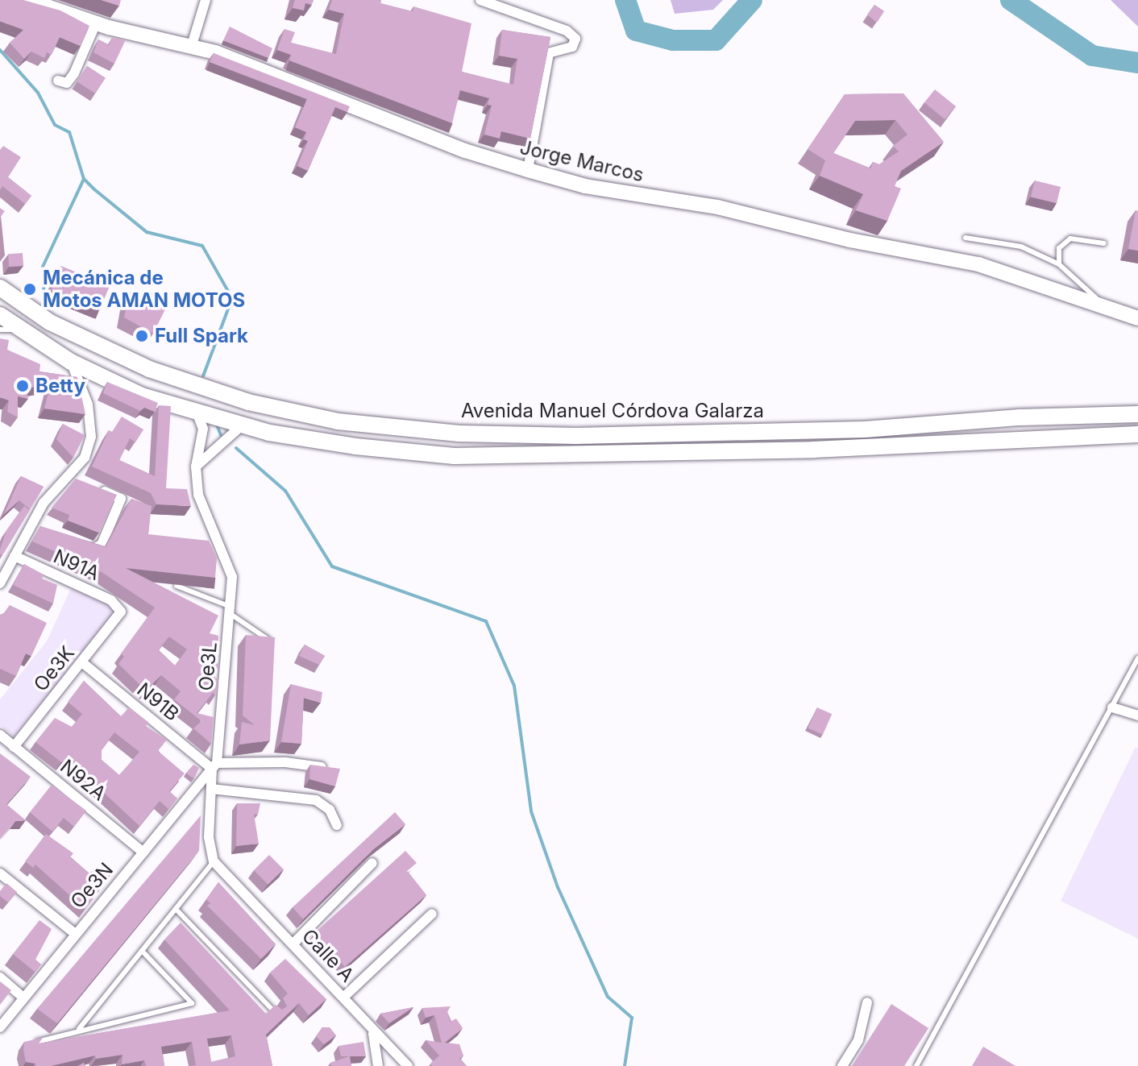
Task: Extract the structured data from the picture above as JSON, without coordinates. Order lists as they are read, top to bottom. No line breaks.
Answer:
{"streets":{"main road":["Jorge Marcos","Avenida Manuel Córdova Galarza"],"street":["N91A","Oe3L","Oe3K","N91B","N92A","Oe3N","Calle A"]},"crossings":[["Avenida Manuel Córdova Galarza","Oe3L"],["N91A","Oe3K"],["Oe3L","N91B"],["Oe3L","Oe3N"],["Oe3L","Calle A"],["Oe3K","N91B"],["Oe3K","N92A"],["N91B","Oe3N"],["N92A","Oe3N"]],"places":["Mecánica de Motos AMAN MOTOS","Full Spark","Betty"]}
